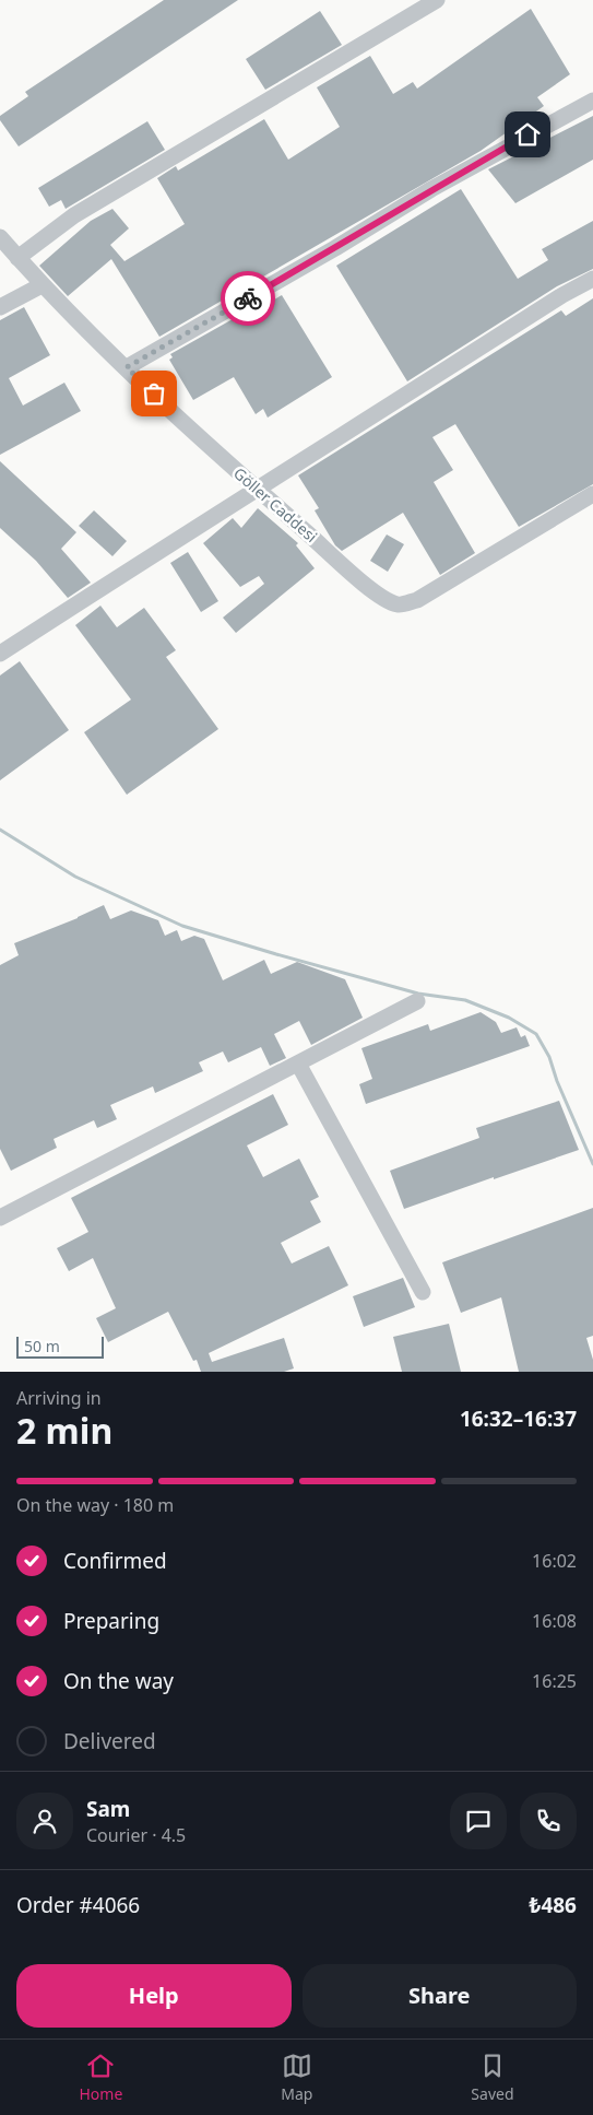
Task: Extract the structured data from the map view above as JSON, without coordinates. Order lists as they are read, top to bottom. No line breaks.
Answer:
{"streets":{"street":["Göller Caddesi"]},"scale_bar":"50 m","page":{"scale":"50 m","heading":["2 min","Arriving in","16:32–16:37"],"panel":["Sam","Courier · 4.5","Order #4066","₺486"],"bar":"On the way · 180 m","list":[["Confirmed","16:02"],["Preparing","16:08"],["On the way","16:25"],"Delivered"],"buttons":["Help","Share"],"tabs":["Home","Map","Saved"]}}
